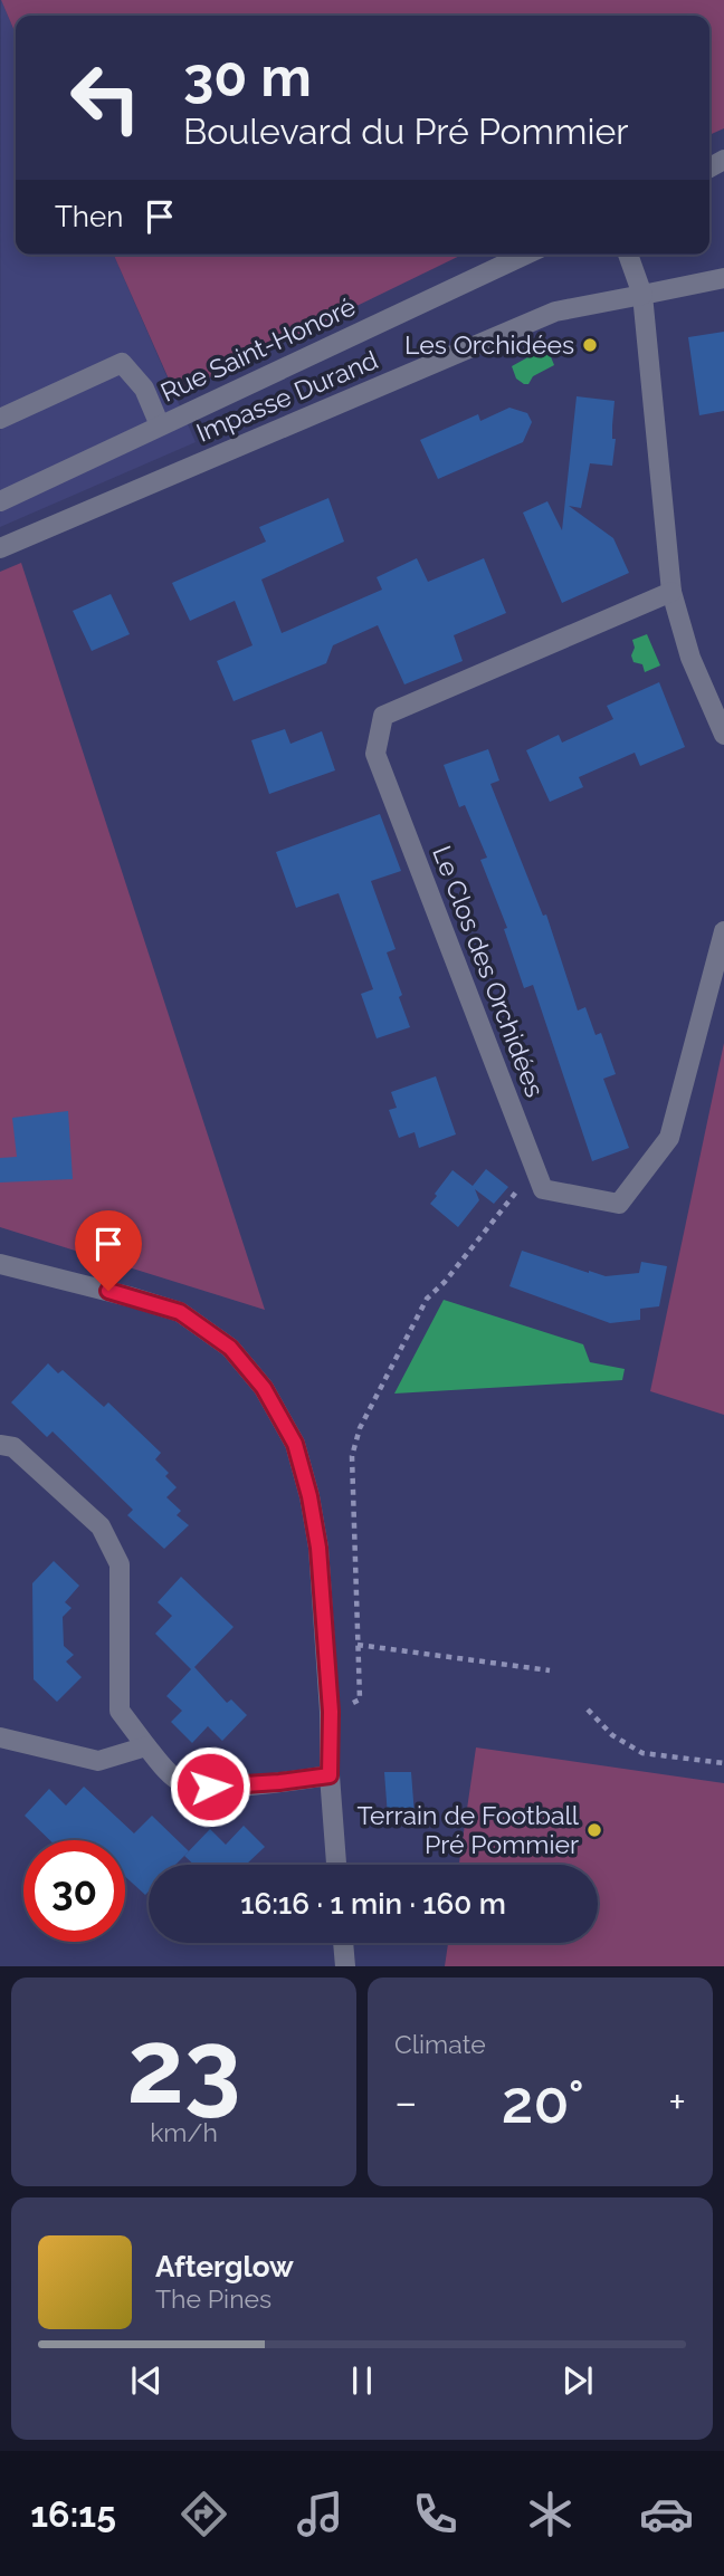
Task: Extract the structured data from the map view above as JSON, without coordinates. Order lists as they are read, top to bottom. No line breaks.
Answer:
{"streets":{"street":["Rue Saint-Honoré","Impasse Durand","Le Clos des Orchidées"]},"places":["Les Orchidées","Terrain de Football Pré Pommier"],"page":{"turn":["30 m","Boulevard du Pré Pommier"],"then":"Then","limit":"30","trip":"16:16 · 1 min · 160 m","tile":[["23","km/h"],"Climate"],"heat":["−","20°","+"],"song":["Afterglow","The Pines"],"tabs":"16:15"}}
